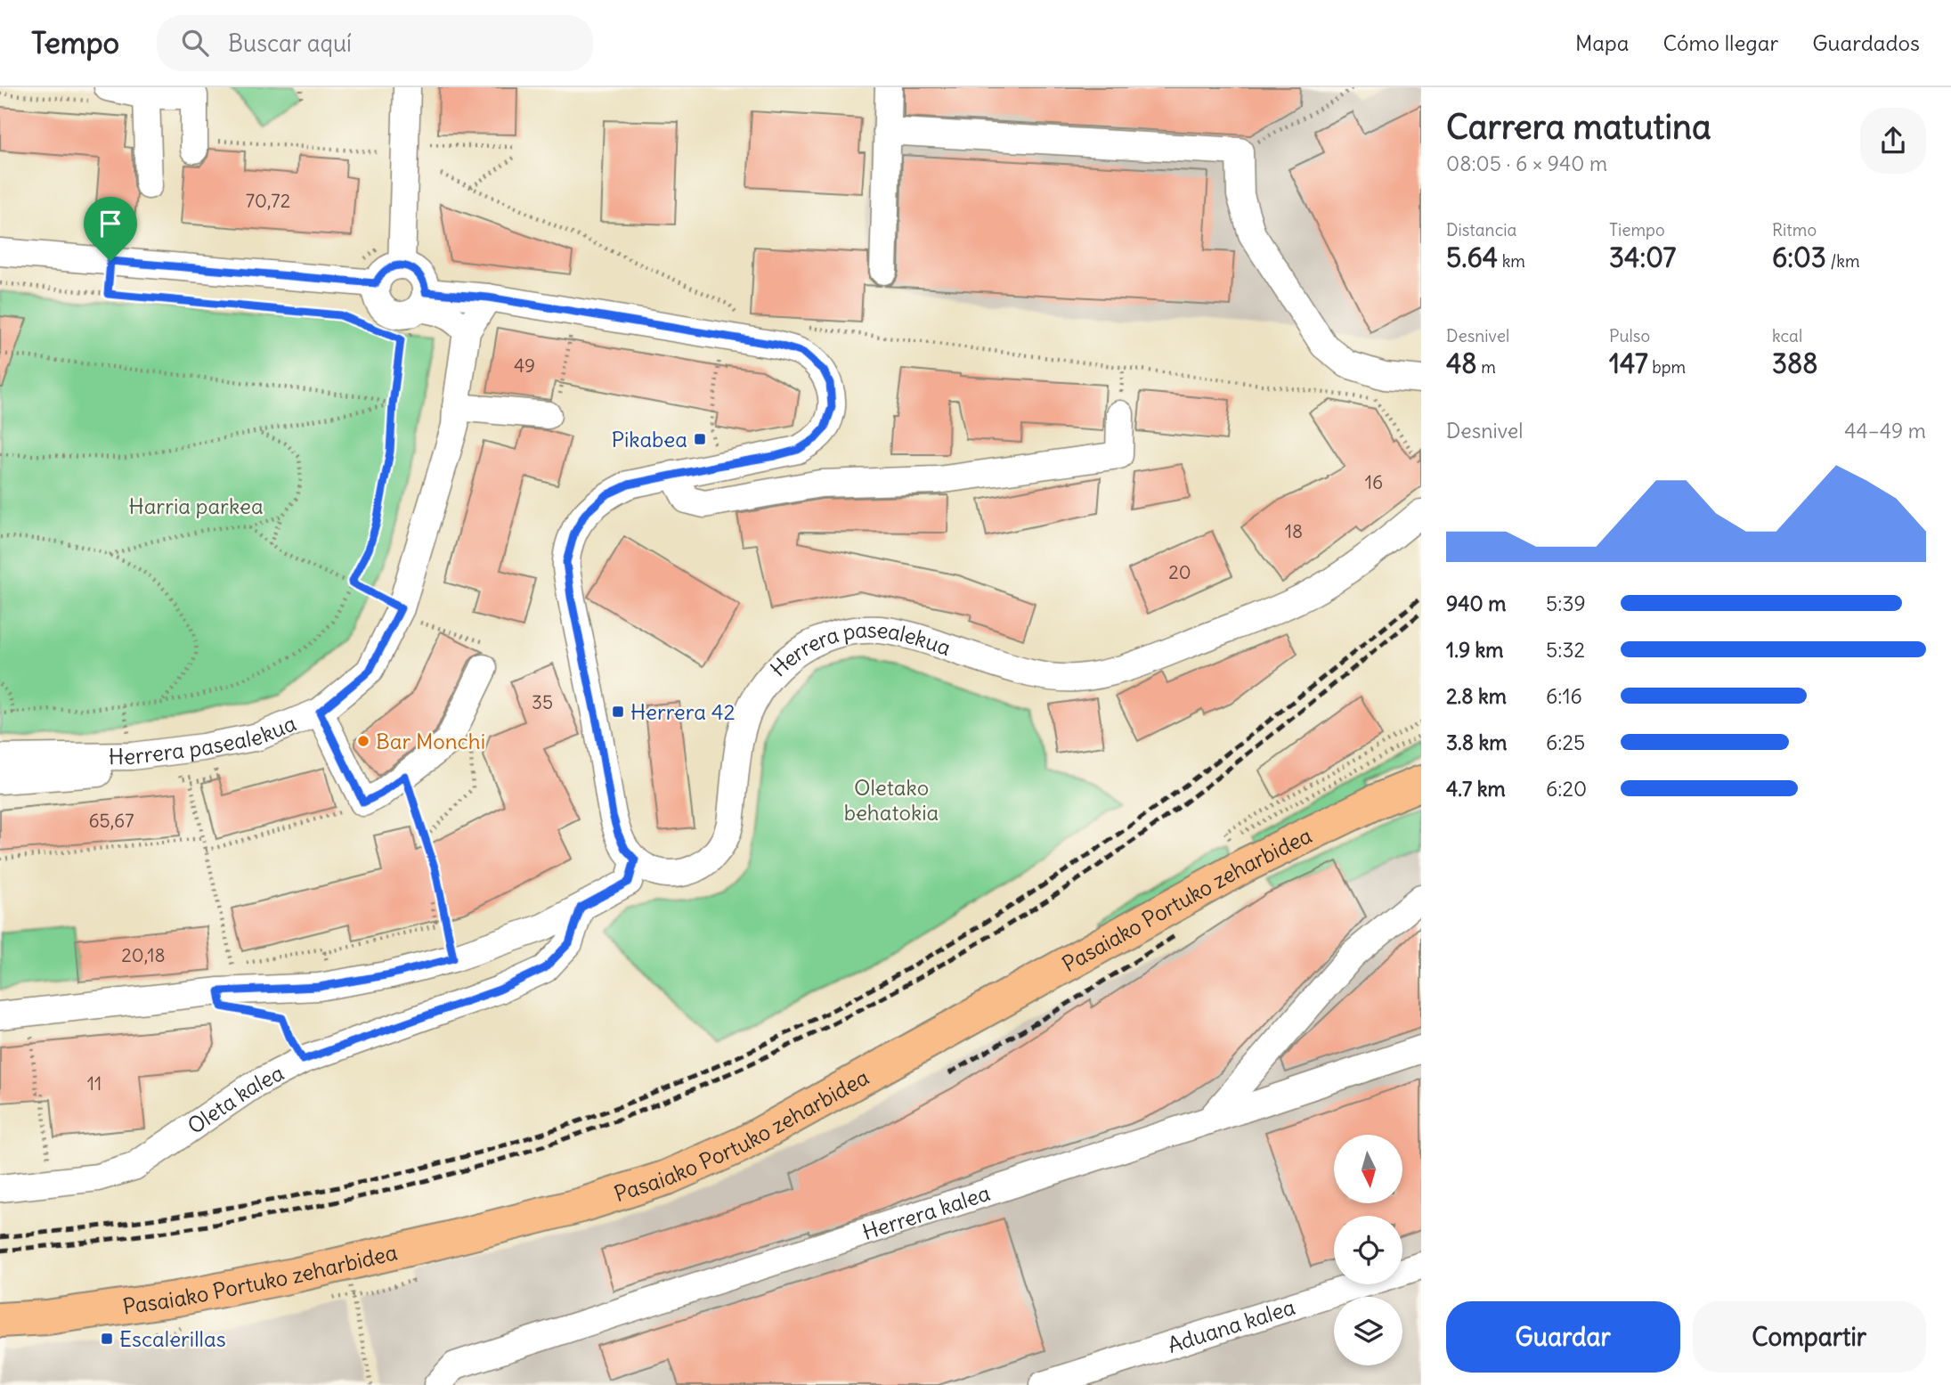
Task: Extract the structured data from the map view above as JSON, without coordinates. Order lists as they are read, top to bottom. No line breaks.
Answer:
{"streets":{"main road":["Pasaiako Portuko zeharbidea"],"street":["Herrera pasealekua","Oleta kalea","Herrera kalea","Aduana kalea"]},"parks":["Harria parkea","Oletako behatokia"],"places":{"transit":["Pikabea","Herrera 42","Escalerillas"],"other":["Bar Monchi"]},"house_numbers":["70,72","49","16","18","20","35","65,67","20,18","11"],"north":"bottom","page":{"header":"Tempo","search":"Buscar aquí","nav":["Mapa","Cómo llegar","Guardados"],"heading":["Carrera matutina","08:05 · 6 × 940 m"],"stats":[["Distancia","5.64 km"],["Tiempo","34:07"],["Ritmo","6:03 /km"],["Desnivel","48 m"],["Pulso","147 bpm"],["kcal","388"]],"chart":["Desnivel","44–49 m"],"list":[{"name":"940 m","note":"5:39"},{"name":"1.9 km","note":"5:32"},{"name":"2.8 km","note":"6:16"},{"name":"3.8 km","note":"6:25"},{"name":"4.7 km","note":"6:20"}],"buttons":["Guardar","Compartir"]}}
